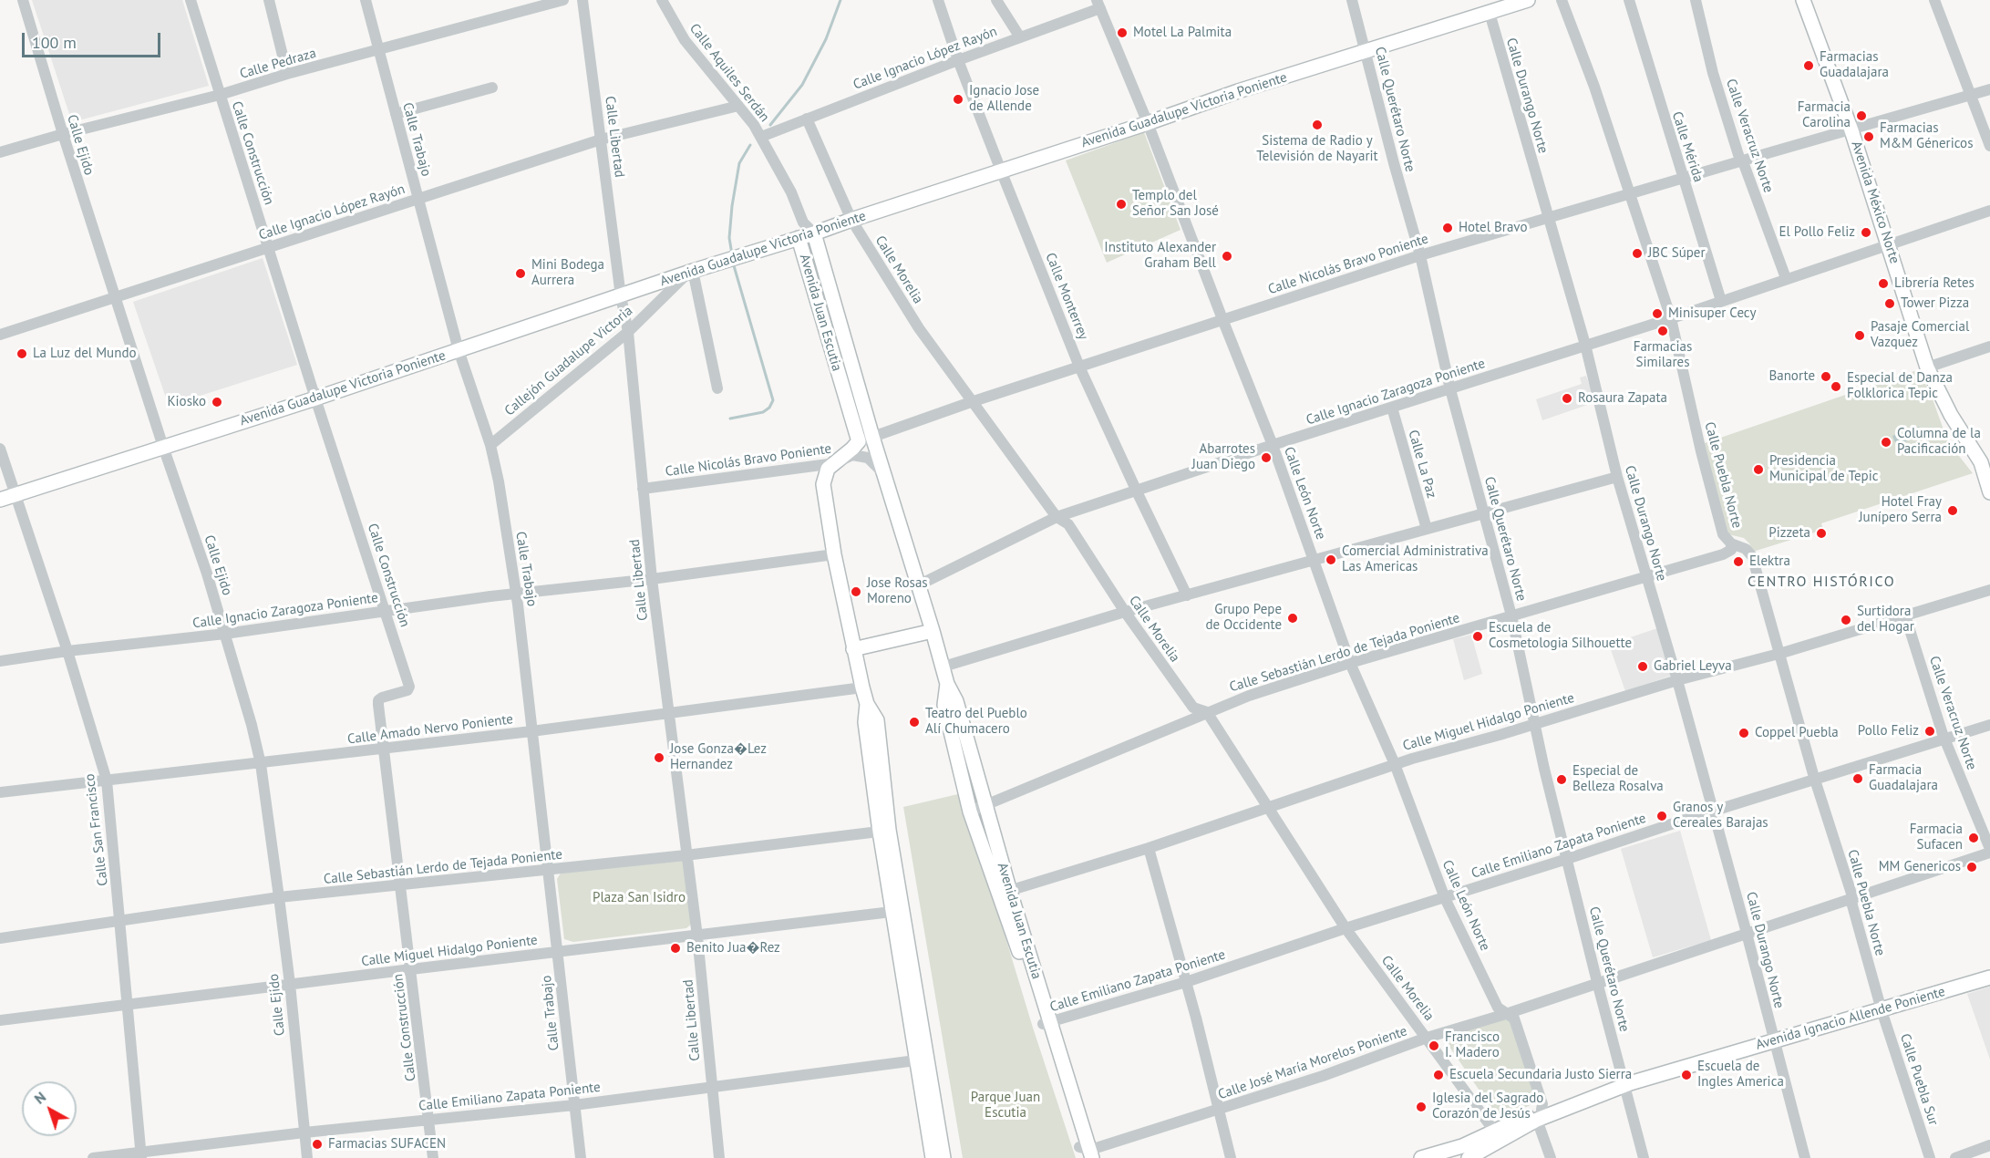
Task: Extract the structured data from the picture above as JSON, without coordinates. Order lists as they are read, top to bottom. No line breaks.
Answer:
{"streets":{"main road":["Avenida Guadalupe Victoria Poniente","Avenida México Norte","Avenida Juan Escutia","Avenida Ignacio Allende Poniente"],"street":["Calle Ignacio López Rayón","Calle Pedraza","Calle Aquiles Serdán","Calle Durango Norte","Calle Querétaro Norte","Calle Veracruz Norte","Calle Libertad","Calle Trabajo","Calle Ejido","Calle Mérida","Calle Construcción","Calle Nicolás Bravo Poniente","Calle Morelia","Calle Monterrey","Callejón Guadalupe Victoria","Calle Ignacio Zaragoza Poniente","Calle La Paz","Calle Puebla Norte","Calle León Norte","Calle Sebastián Lerdo de Tejada Poniente","Calle Miguel Hidalgo Poniente","Calle Amado Nervo Poniente","Calle San Francisco","Calle Emiliano Zapata Poniente","Calle José María Morelos Poniente","Calle Puebla Sur"]},"crossings":[["Calle Ignacio López Rayón","Calle Aquiles Serdán"],["Calle Ignacio López Rayón","Calle Libertad"],["Calle Ignacio López Rayón","Calle Trabajo"],["Calle Ignacio López Rayón","Calle Ejido"],["Calle Ignacio López Rayón","Calle Construcción"],["Calle Ignacio López Rayón","Calle Morelia"],["Calle Ignacio López Rayón","Calle Monterrey"],["Calle Ignacio López Rayón","Calle León Norte"],["Calle Pedraza","Calle Trabajo"],["Calle Pedraza","Calle Ejido"],["Calle Pedraza","Calle Construcción"],["Calle Aquiles Serdán","Avenida Juan Escutia"],["Calle Durango Norte","Avenida Guadalupe Victoria Poniente"],["Calle Durango Norte","Calle Nicolás Bravo Poniente"],["Calle Durango Norte","Calle Ignacio Zaragoza Poniente"],["Calle Durango Norte","Calle Sebastián Lerdo de Tejada Poniente"],["Calle Durango Norte","Calle Miguel Hidalgo Poniente"],["Calle Durango Norte","Calle Emiliano Zapata Poniente"],["Calle Durango Norte","Avenida Ignacio Allende Poniente"],["Calle Durango Norte","Calle José María Morelos Poniente"],["Calle Querétaro Norte","Avenida Guadalupe Victoria Poniente"],["Calle Querétaro Norte","Calle Nicolás Bravo Poniente"],["Calle Querétaro Norte","Calle Ignacio Zaragoza Poniente"],["Calle Querétaro Norte","Calle Sebastián Lerdo de Tejada Poniente"],["Calle Querétaro Norte","Calle Miguel Hidalgo Poniente"],["Calle Querétaro Norte","Calle Emiliano Zapata Poniente"],["Calle Querétaro Norte","Avenida Ignacio Allende Poniente"],["Calle Querétaro Norte","Calle José María Morelos Poniente"],["Avenida Guadalupe Victoria Poniente","Calle Libertad"],["Avenida Guadalupe Victoria Poniente","Calle Trabajo"],["Avenida Guadalupe Victoria Poniente","Calle Ejido"],["Avenida Guadalupe Victoria Poniente","Calle Construcción"],["Avenida Guadalupe Victoria Poniente","Calle Morelia"],["Avenida Guadalupe Victoria Poniente","Calle Monterrey"],["Avenida Guadalupe Victoria Poniente","Avenida Juan Escutia"],["Avenida Guadalupe Victoria Poniente","Callejón Guadalupe Victoria"],["Avenida Guadalupe Victoria Poniente","Calle León Norte"],["Avenida Guadalupe Victoria Poniente","Calle San Francisco"],["Calle Veracruz Norte","Calle Nicolás Bravo Poniente"],["Calle Veracruz Norte","Calle Ignacio Zaragoza Poniente"],["Calle Veracruz Norte","Calle Miguel Hidalgo Poniente"],["Calle Veracruz Norte","Calle Emiliano Zapata Poniente"],["Calle Veracruz Norte","Calle José María Morelos Poniente"],["Calle Libertad","Calle Nicolás Bravo Poniente"],["Calle Libertad","Callejón Guadalupe Victoria"],["Calle Libertad","Calle Ignacio Zaragoza Poniente"],["Calle Libertad","Calle Sebastián Lerdo de Tejada Poniente"],["Calle Libertad","Calle Miguel Hidalgo Poniente"],["Calle Libertad","Calle Amado Nervo Poniente"],["Calle Libertad","Calle Emiliano Zapata Poniente"],["Calle Trabajo","Callejón Guadalupe Victoria"],["Calle Trabajo","Calle Sebastián Lerdo de Tejada Poniente"],["Calle Trabajo","Calle Miguel Hidalgo Poniente"],["Calle Trabajo","Calle Amado Nervo Poniente"],["Calle Trabajo","Calle Emiliano Zapata Poniente"],["Calle Ejido","Calle Ignacio Zaragoza Poniente"],["Calle Ejido","Calle Sebastián Lerdo de Tejada Poniente"],["Calle Ejido","Calle Miguel Hidalgo Poniente"],["Calle Ejido","Calle Amado Nervo Poniente"],["Calle Ejido","Calle Emiliano Zapata Poniente"],["Calle Mérida","Calle Nicolás Bravo Poniente"],["Calle Mérida","Calle Ignacio Zaragoza Poniente"],["Calle Construcción","Calle Ignacio Zaragoza Poniente"],["Calle Construcción","Calle Sebastián Lerdo de Tejada Poniente"],["Calle Construcción","Calle Miguel Hidalgo Poniente"],["Calle Construcción","Calle Amado Nervo Poniente"],["Calle Construcción","Calle Emiliano Zapata Poniente"],["Avenida México Norte","Calle Nicolás Bravo Poniente"],["Avenida México Norte","Calle Ignacio Zaragoza Poniente"],["Calle Nicolás Bravo Poniente","Calle Morelia"],["Calle Nicolás Bravo Poniente","Calle Monterrey"],["Calle Nicolás Bravo Poniente","Avenida Juan Escutia"],["Calle Nicolás Bravo Poniente","Calle Puebla Norte"],["Calle Nicolás Bravo Poniente","Calle León Norte"],["Calle Morelia","Calle Ignacio Zaragoza Poniente"],["Calle Morelia","Calle Sebastián Lerdo de Tejada Poniente"],["Calle Morelia","Calle Miguel Hidalgo Poniente"],["Calle Morelia","Calle Emiliano Zapata Poniente"],["Calle Morelia","Avenida Ignacio Allende Poniente"],["Calle Morelia","Calle José María Morelos Poniente"],["Calle Monterrey","Calle Ignacio Zaragoza Poniente"],["Avenida Juan Escutia","Calle Ignacio Zaragoza Poniente"],["Avenida Juan Escutia","Calle Sebastián Lerdo de Tejada Poniente"],["Avenida Juan Escutia","Calle Miguel Hidalgo Poniente"],["Avenida Juan Escutia","Calle Emiliano Zapata Poniente"],["Avenida Juan Escutia","Calle José María Morelos Poniente"],["Calle Ignacio Zaragoza Poniente","Calle La Paz"],["Calle Ignacio Zaragoza Poniente","Calle Puebla Norte"],["Calle Ignacio Zaragoza Poniente","Calle León Norte"],["Calle Ignacio Zaragoza Poniente","Calle San Francisco"],["Calle Puebla Norte","Calle Sebastián Lerdo de Tejada Poniente"],["Calle Puebla Norte","Calle Miguel Hidalgo Poniente"],["Calle Puebla Norte","Calle Emiliano Zapata Poniente"],["Calle Puebla Norte","Avenida Ignacio Allende Poniente"],["Calle Puebla Norte","Calle José María Morelos Poniente"],["Calle Puebla Norte","Calle Puebla Sur"],["Calle León Norte","Calle Sebastián Lerdo de Tejada Poniente"],["Calle León Norte","Calle Miguel Hidalgo Poniente"],["Calle León Norte","Calle Emiliano Zapata Poniente"],["Calle León Norte","Avenida Ignacio Allende Poniente"],["Calle León Norte","Calle José María Morelos Poniente"],["Calle Sebastián Lerdo de Tejada Poniente","Calle San Francisco"],["Calle Miguel Hidalgo Poniente","Calle San Francisco"],["Calle Amado Nervo Poniente","Calle San Francisco"],["Calle San Francisco","Calle Emiliano Zapata Poniente"],["Avenida Ignacio Allende Poniente","Calle Puebla Sur"]],"districts":["CENTRO HISTÓRICO"],"parks":["Plaza San Isidro","Parque Juan Escutia"],"places":["Motel La Palmita","Farmacias Guadalajara","Ignacio Jose de Allende","Farmacia Carolina","Sistema de Radio y Televisión de Nayarit","Farmacias M&M Génericos","Templo del Señor San José","Hotel Bravo","El Pollo Feliz","JBC Súper","Instituto Alexander Graham Bell","Mini Bodega Aurrera","Librería Retes","Tower Pizza","Minisuper Cecy","Farmacias Similares","Pasaje Comercial Vazquez","La Luz del Mundo","Banorte","Especial de Danza Folklorica Tepic","Rosaura Zapata","Kiosko","Columna de la Pacificación","Abarrotes Juan Diego","Presidencia Municipal de Tepic","Hotel Fray Junípero Serra","Pizzeta","Comercial Administrativa Las Americas","Elektra","Jose Rosas Moreno","Grupo Pepe de Occidente","Surtidora del Hogar","Escuela de Cosmetologia Silhouette","Gabriel Leyva","Teatro del Pueblo Alí Chumacero","Pollo Feliz","Coppel Puebla","Jose Gonza�Lez Hernandez","Farmacia Guadalajara","Especial de Belleza Rosalva","Granos y Cereales Barajas","Farmacia Sufacen","MM Genericos","Benito Jua�Rez","Francisco I. Madero","Escuela Secundaria Justo Sierra","Escuela de Ingles America","Iglesia del Sagrado Corazón de Jesús","Farmacias SUFACEN"],"scale_bar":"100 m","north":"top left"}
